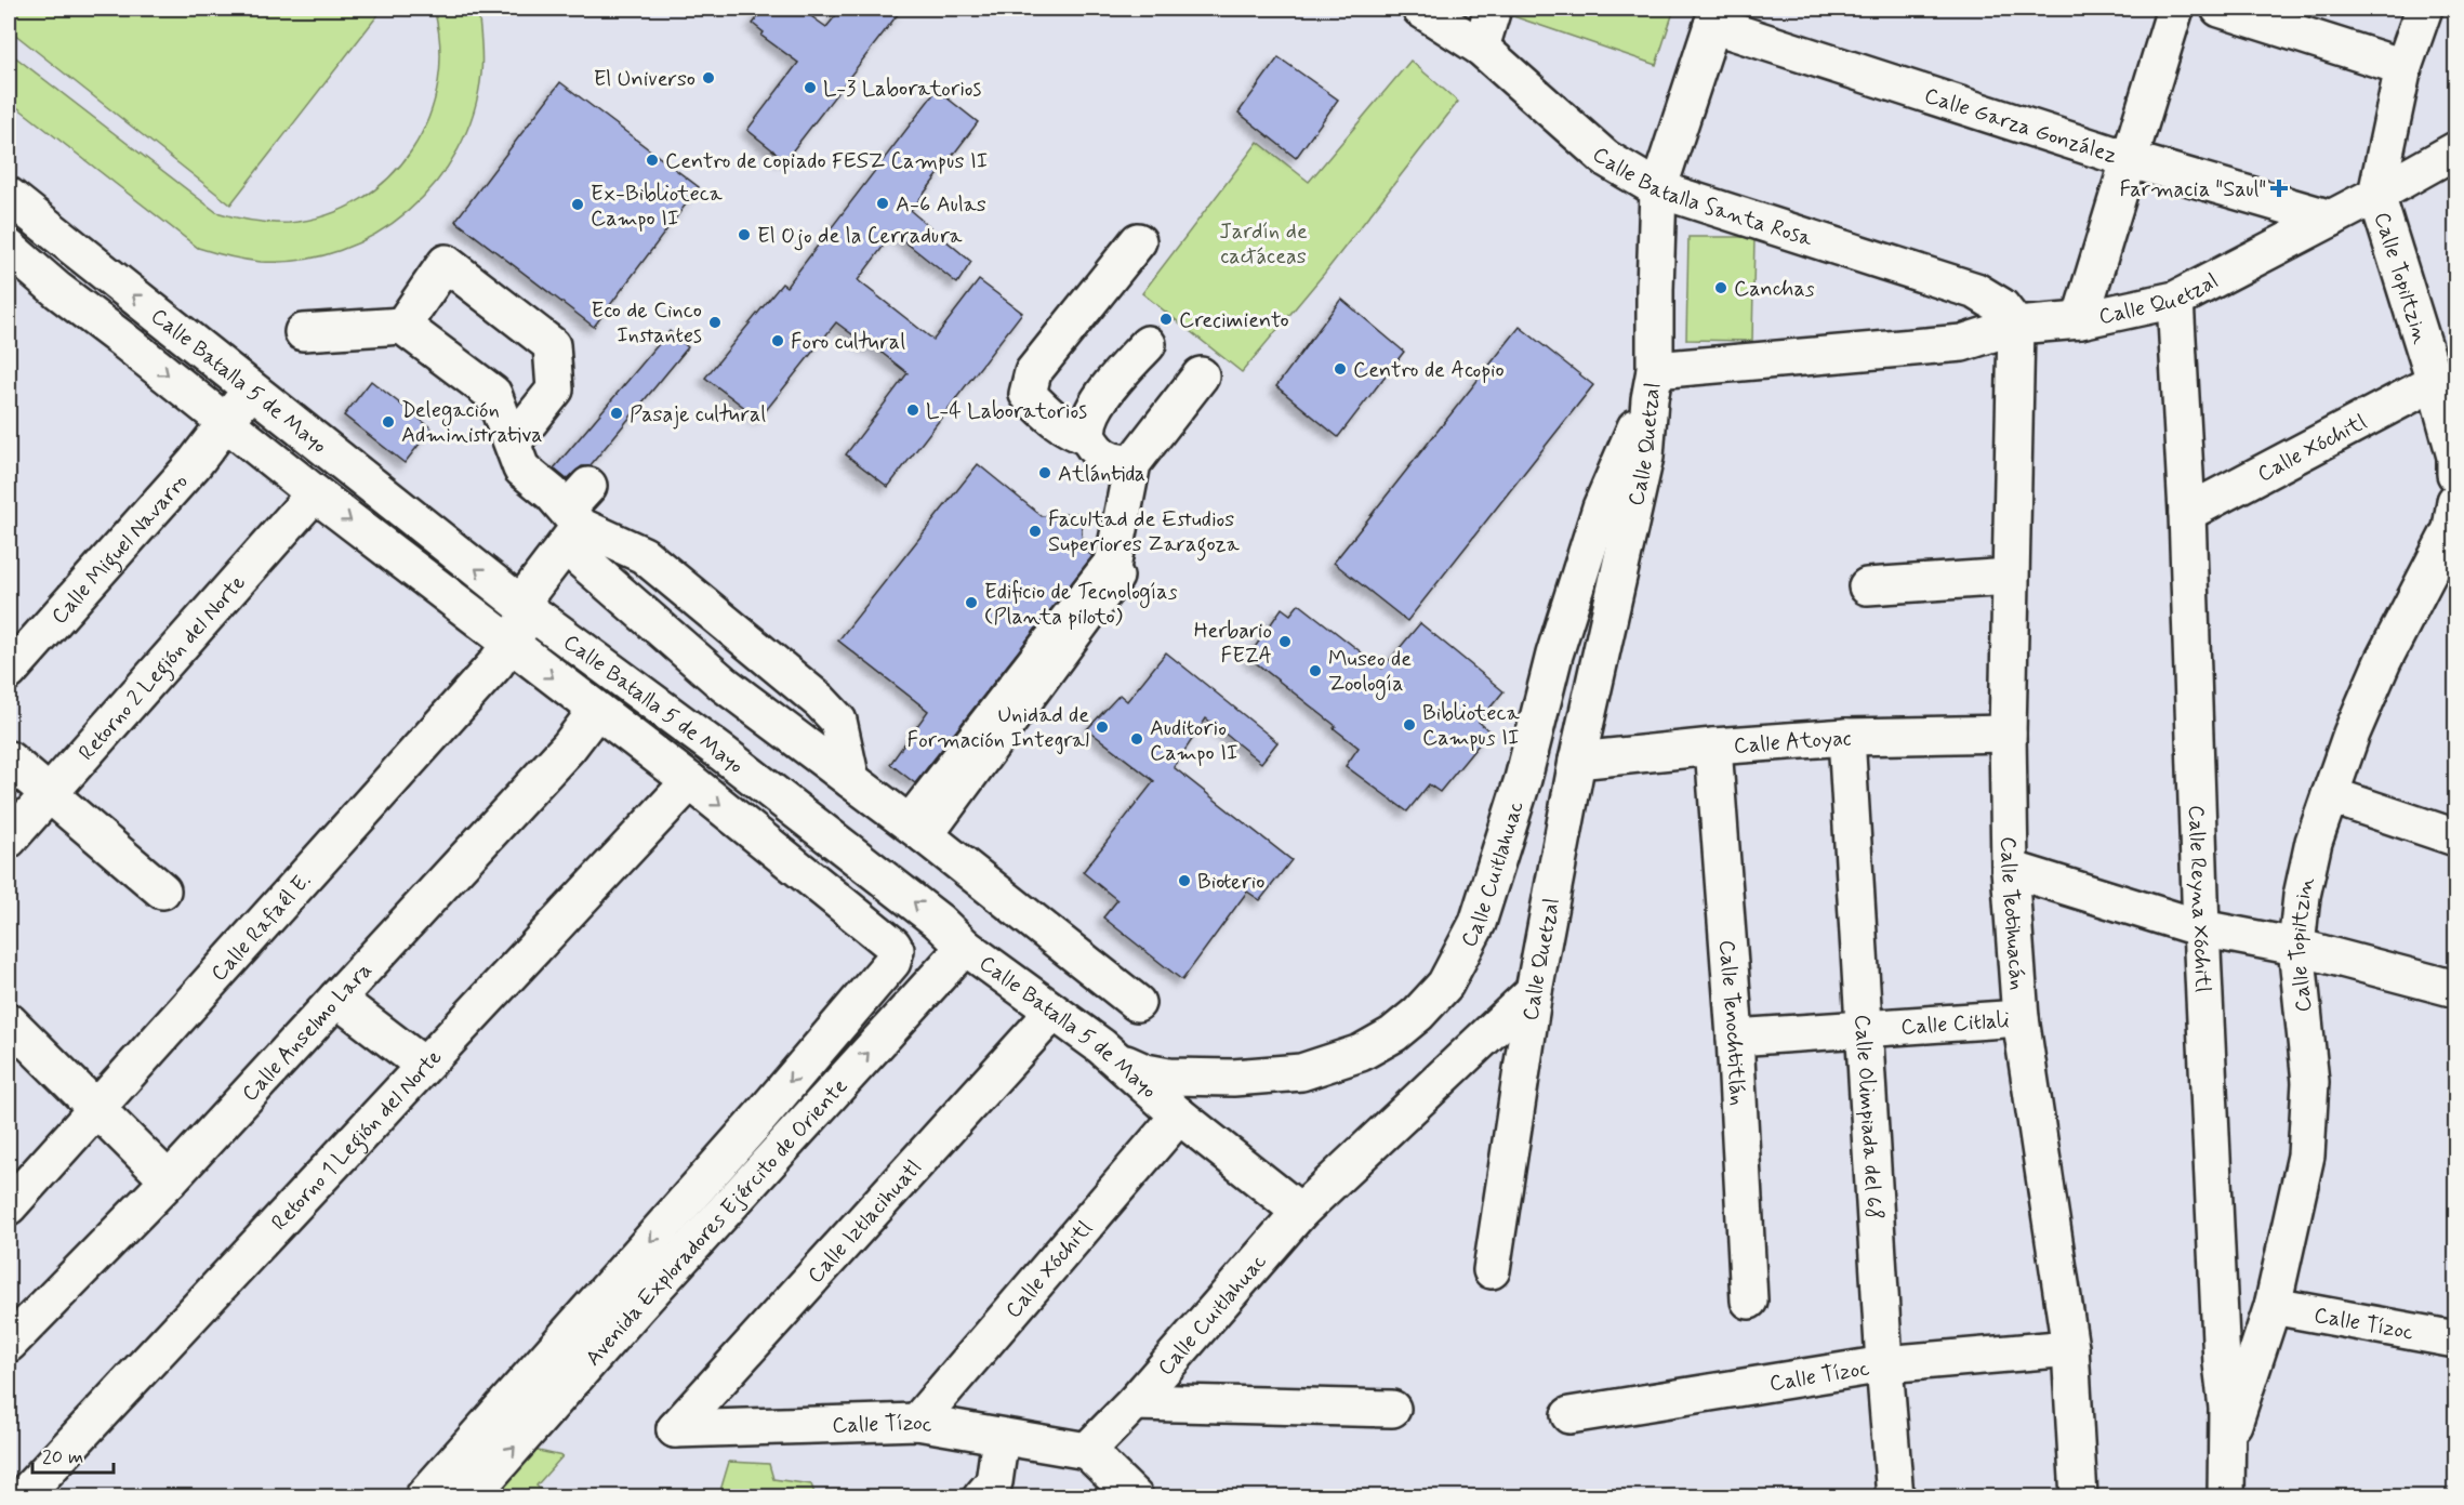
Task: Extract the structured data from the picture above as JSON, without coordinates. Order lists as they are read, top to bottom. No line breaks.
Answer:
{"streets":{"street":["Calle Garza González","Calle Batalla Santa Rosa","Calle Topiltzin","Calle Quetzal","Calle Batalla 5 de Mayo","Calle Xóchitl","Calle Miguel Navarro","Retorno 2 Legión del Norte","Calle Atoyac","Calle Cuitlahuac","Calle Reyna Xóchitl","Calle Teotihuacán","Calle Rafaél E.","Calle Citlali","Calle Tenochtitlán","Calle Anselmo Lara","Calle Olimpiada del 68","Retorno 1 Legión del Norte","Calle Iztlacihuatl","Avenida Exploradores Ejército de Oriente","Calle Tízoc"]},"crossings":[["Calle Garza González","Calle Quetzal"],["Calle Batalla Santa Rosa","Calle Quetzal"],["Calle Batalla Santa Rosa","Calle Teotihuacán"],["Calle Topiltzin","Calle Quetzal"],["Calle Topiltzin","Calle Xóchitl"],["Calle Topiltzin","Calle Reyna Xóchitl"],["Calle Topiltzin","Calle Tízoc"],["Calle Quetzal","Calle Atoyac"],["Calle Quetzal","Calle Cuitlahuac"],["Calle Quetzal","Calle Reyna Xóchitl"],["Calle Quetzal","Calle Teotihuacán"],["Calle Batalla 5 de Mayo","Calle Xóchitl"],["Calle Batalla 5 de Mayo","Calle Miguel Navarro"],["Calle Batalla 5 de Mayo","Retorno 2 Legión del Norte"],["Calle Batalla 5 de Mayo","Calle Cuitlahuac"],["Calle Batalla 5 de Mayo","Calle Rafaél E."],["Calle Batalla 5 de Mayo","Calle Anselmo Lara"],["Calle Batalla 5 de Mayo","Retorno 1 Legión del Norte"],["Calle Batalla 5 de Mayo","Calle Iztlacihuatl"],["Calle Batalla 5 de Mayo","Avenida Exploradores Ejército de Oriente"],["Calle Xóchitl","Calle Reyna Xóchitl"],["Calle Xóchitl","Calle Tízoc"],["Calle Atoyac","Calle Teotihuacán"],["Calle Atoyac","Calle Tenochtitlán"],["Calle Atoyac","Calle Olimpiada del 68"],["Calle Cuitlahuac","Calle Tízoc"],["Calle Teotihuacán","Calle Citlali"],["Calle Teotihuacán","Calle Tízoc"],["Calle Citlali","Calle Tenochtitlán"],["Calle Citlali","Calle Olimpiada del 68"],["Calle Olimpiada del 68","Calle Tízoc"],["Calle Iztlacihuatl","Calle Tízoc"]],"parks":["Jardín de cactáceas"],"places":{"other":["El Universo","L-3 Laboratorios","Centro de copiado FESZ Campus II","A-6 Aulas","Ex-Biblioteca Campo II","El Ojo de la Cerradura","Canchas","Crecimiento","Eco de Cinco Instantes","Foro cultural","Centro de Acopio","L-4 Laboratorios","Pasaje cultural","Delegación Administrativa","Atlántida","Facultad de Estudios Superiores Zaragoza","Edificio de Tecnologías (Planta piloto)","Herbario FEZA","Museo de Zoología","Biblioteca Campus II","Unidad de Formación Integral","Auditorio Campo II","Bioterio"],"health":["Farmacia \"Saul\""]},"scale_bar":"20 m"}
